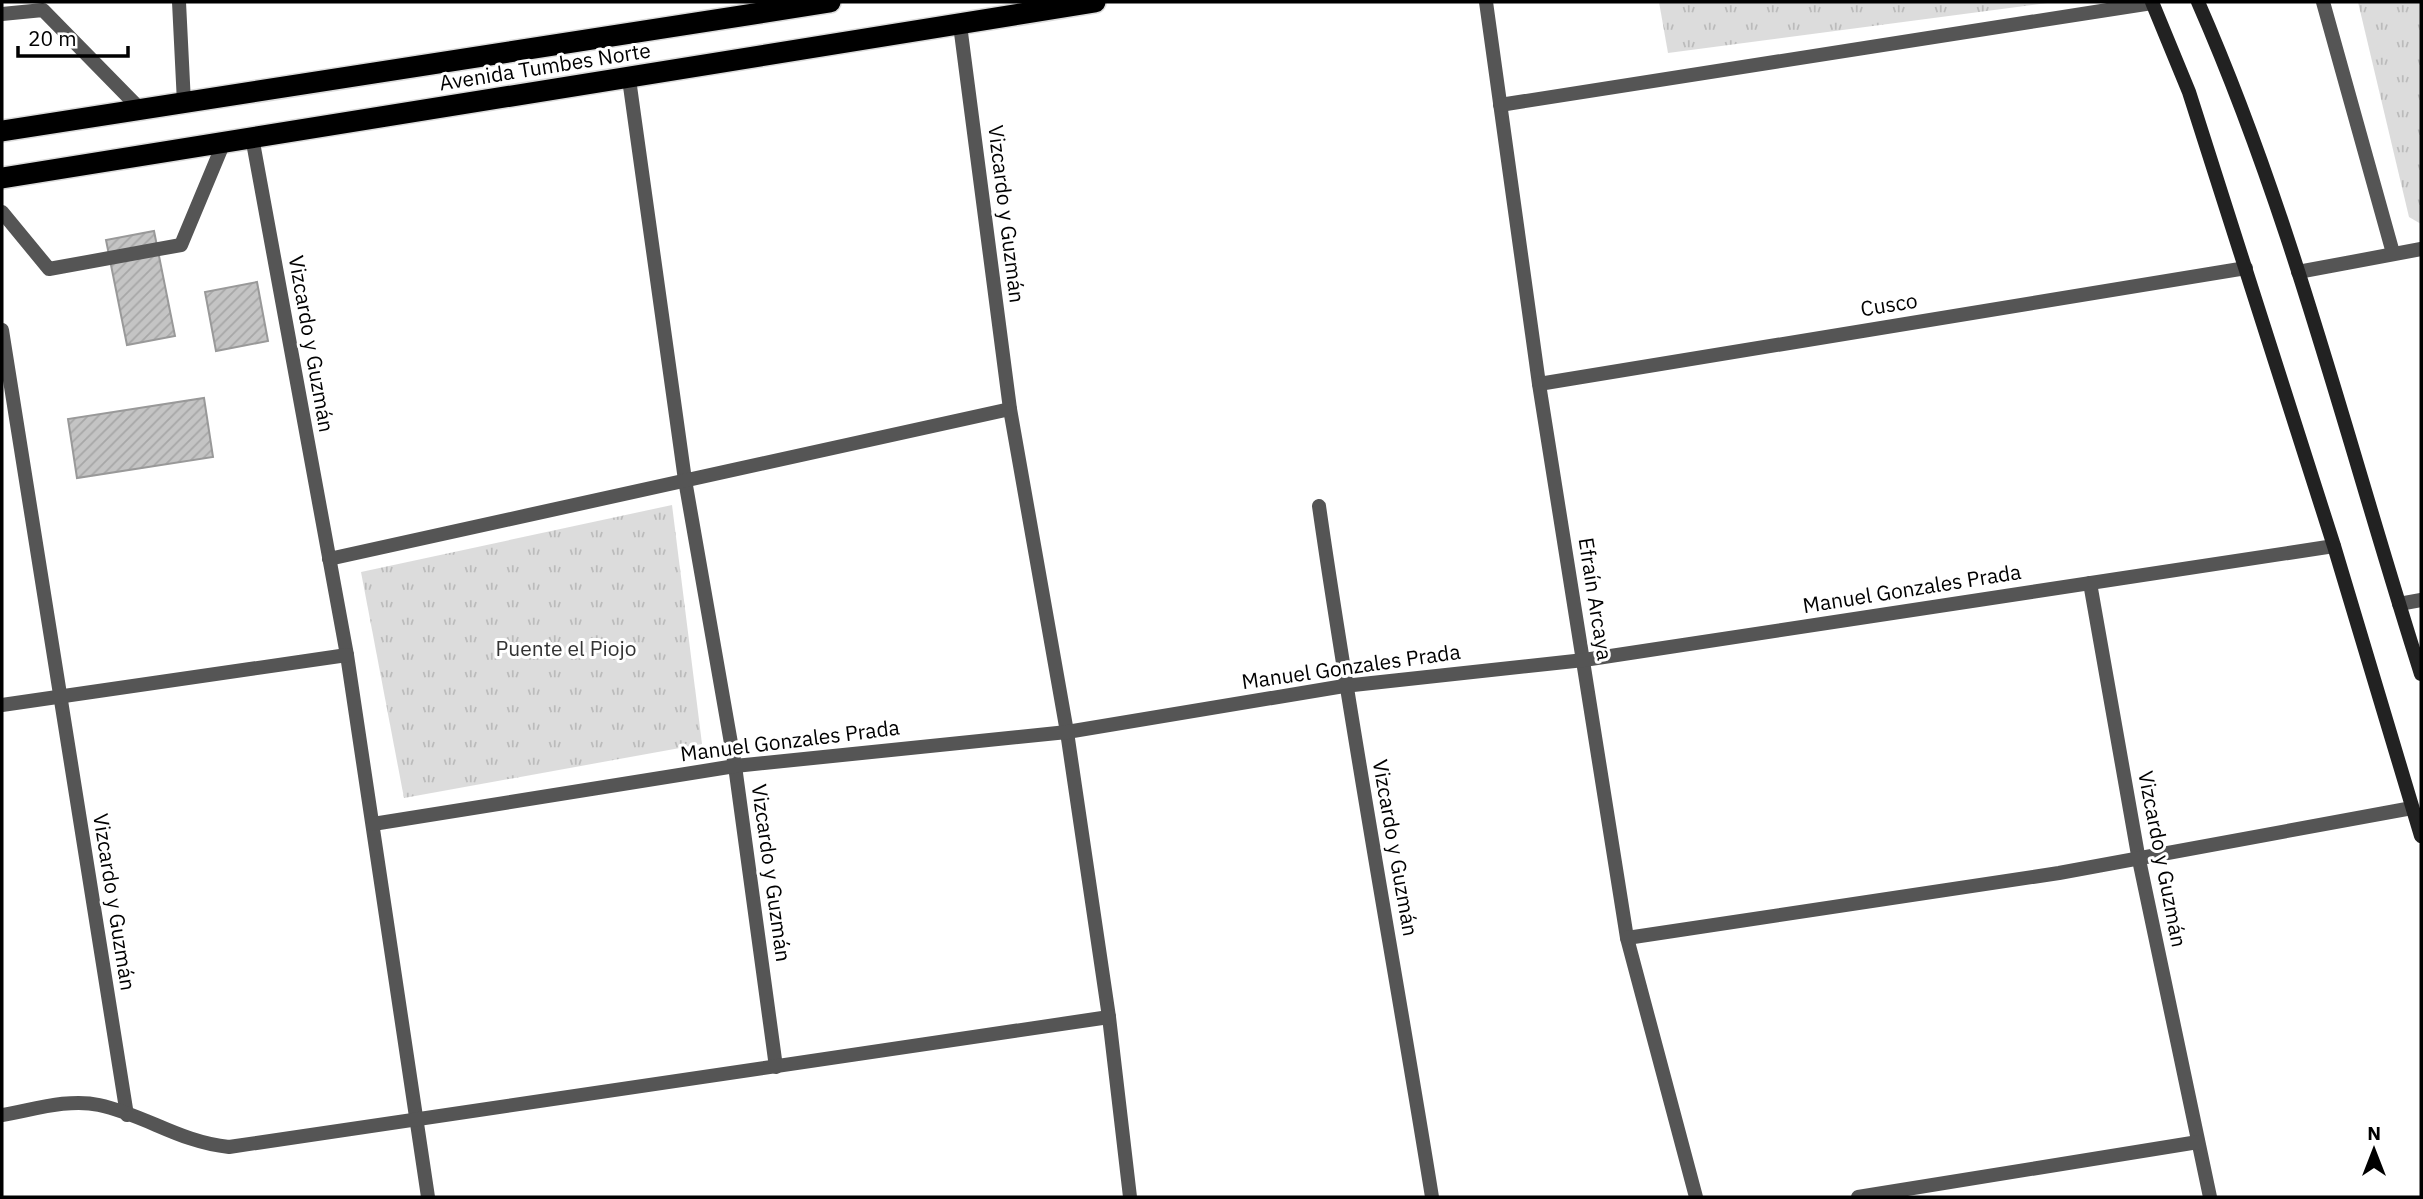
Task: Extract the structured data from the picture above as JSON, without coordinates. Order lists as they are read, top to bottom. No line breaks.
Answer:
{"streets":{"highway":["Avenida Tumbes Norte"],"street":["Vizcardo y Guzmán","Cusco","Manuel Gonzales Prada","Efraín Arcaya"]},"crossings":[["Avenida Tumbes Norte","Vizcardo y Guzmán"],["Vizcardo y Guzmán","Manuel Gonzales Prada"],["Cusco","Efraín Arcaya"],["Manuel Gonzales Prada","Efraín Arcaya"]],"parks":["Puente el Piojo"],"scale_bar":"20 m","north":"top"}
